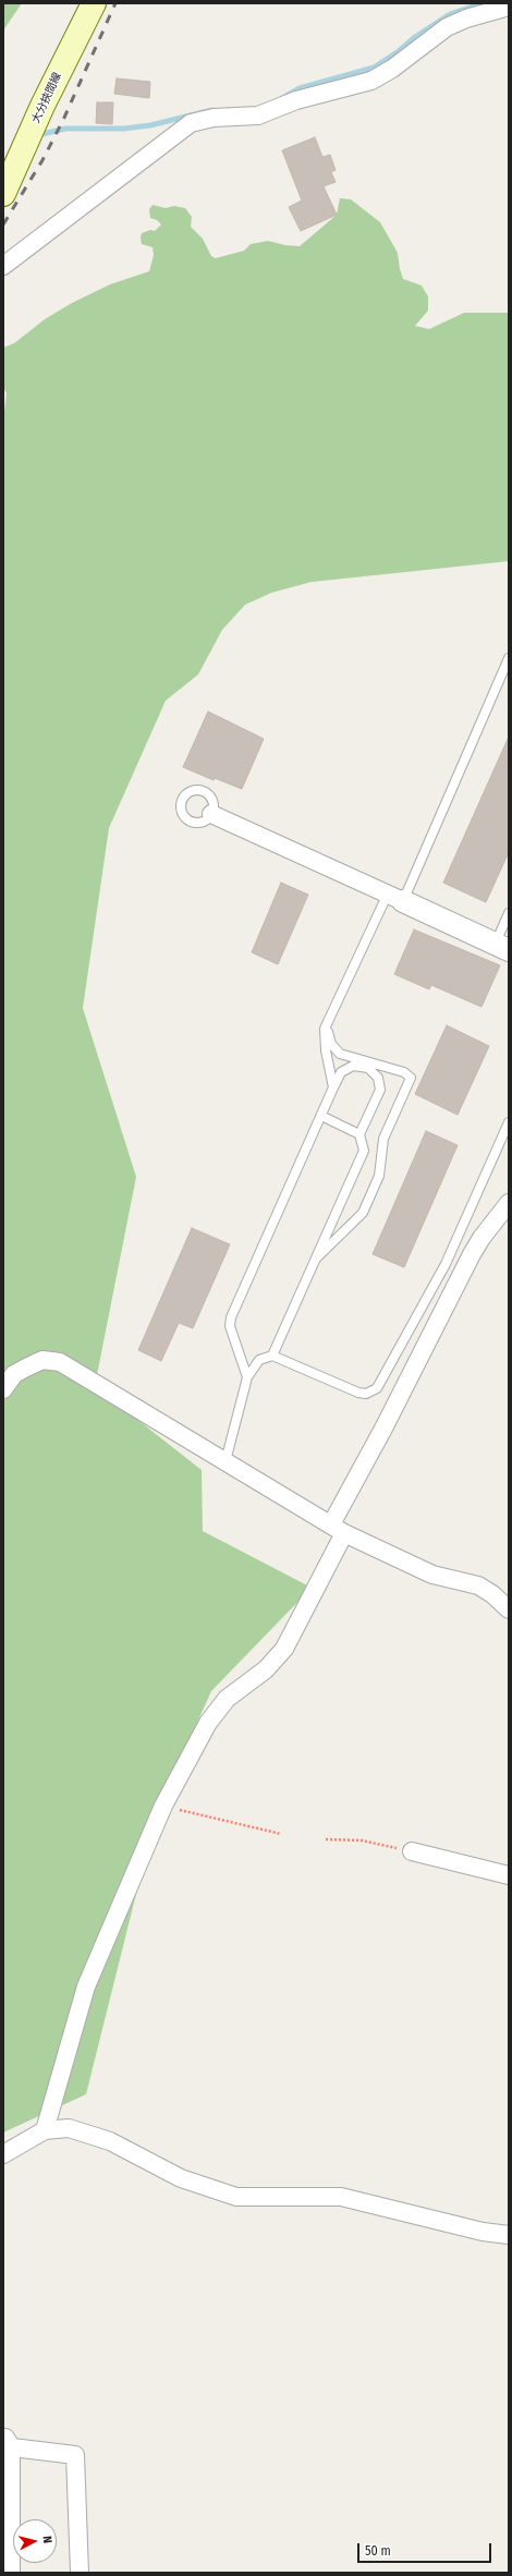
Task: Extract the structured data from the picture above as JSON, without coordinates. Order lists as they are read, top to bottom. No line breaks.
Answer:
{"streets":{"main road":["大分挾間線"]},"scale_bar":"50 m","north":"right"}
